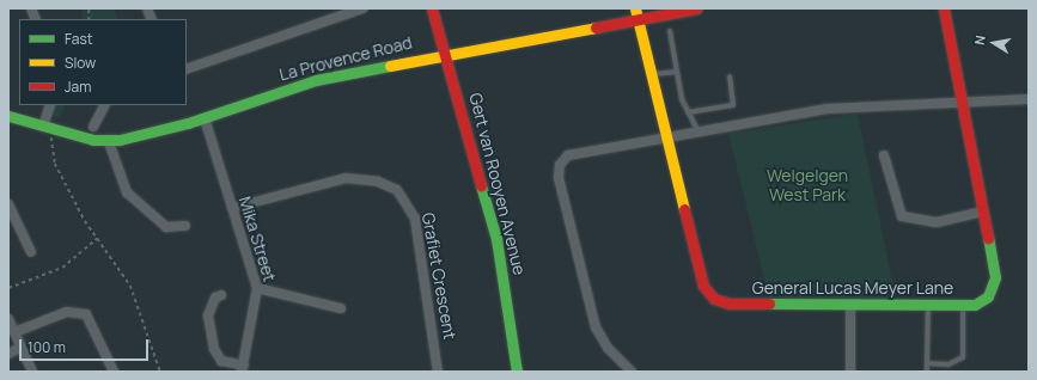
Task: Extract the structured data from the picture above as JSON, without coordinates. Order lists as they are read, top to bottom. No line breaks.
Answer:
{"streets":{"street":["La Provence Road","Gert van Rooyen Avenue","Mika Street","Grafiet Crescent","General Lucas Meyer Lane"]},"crossings":[["La Provence Road","Gert van Rooyen Avenue"],["La Provence Road","Mika Street"],["La Provence Road","General Lucas Meyer Lane"],["Mika Street","Grafiet Crescent"]],"parks":["Welgelgen West Park"],"legend":["Fast","Slow","Jam"],"scale_bar":"100 m","north":"left"}
